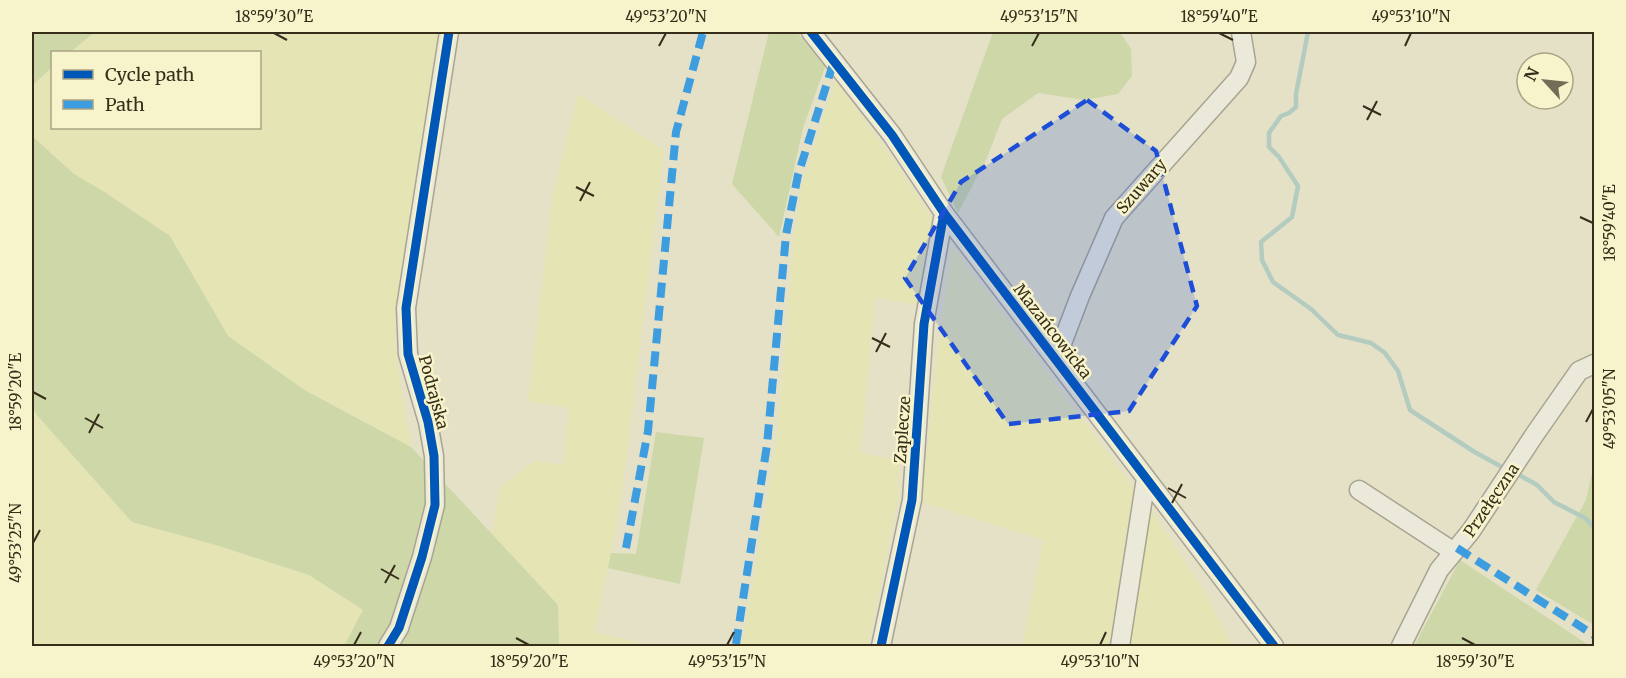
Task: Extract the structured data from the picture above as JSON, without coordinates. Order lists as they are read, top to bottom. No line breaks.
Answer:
{"streets":{"street":["Szuwary","Mazańcowicka","Podrajska","Zaplecze","Przełęczna"]},"crossings":[["Szuwary","Mazańcowicka"],["Mazańcowicka","Zaplecze"]],"legend":["Cycle path","Path"],"north":"top left","coordinates":["18°59'30\"E","49°53'20\"N","49°53'15\"N","18°59'40\"E","49°53'10\"N","18°59'20\"E","49°53'05\"N","49°53'25\"N"]}
